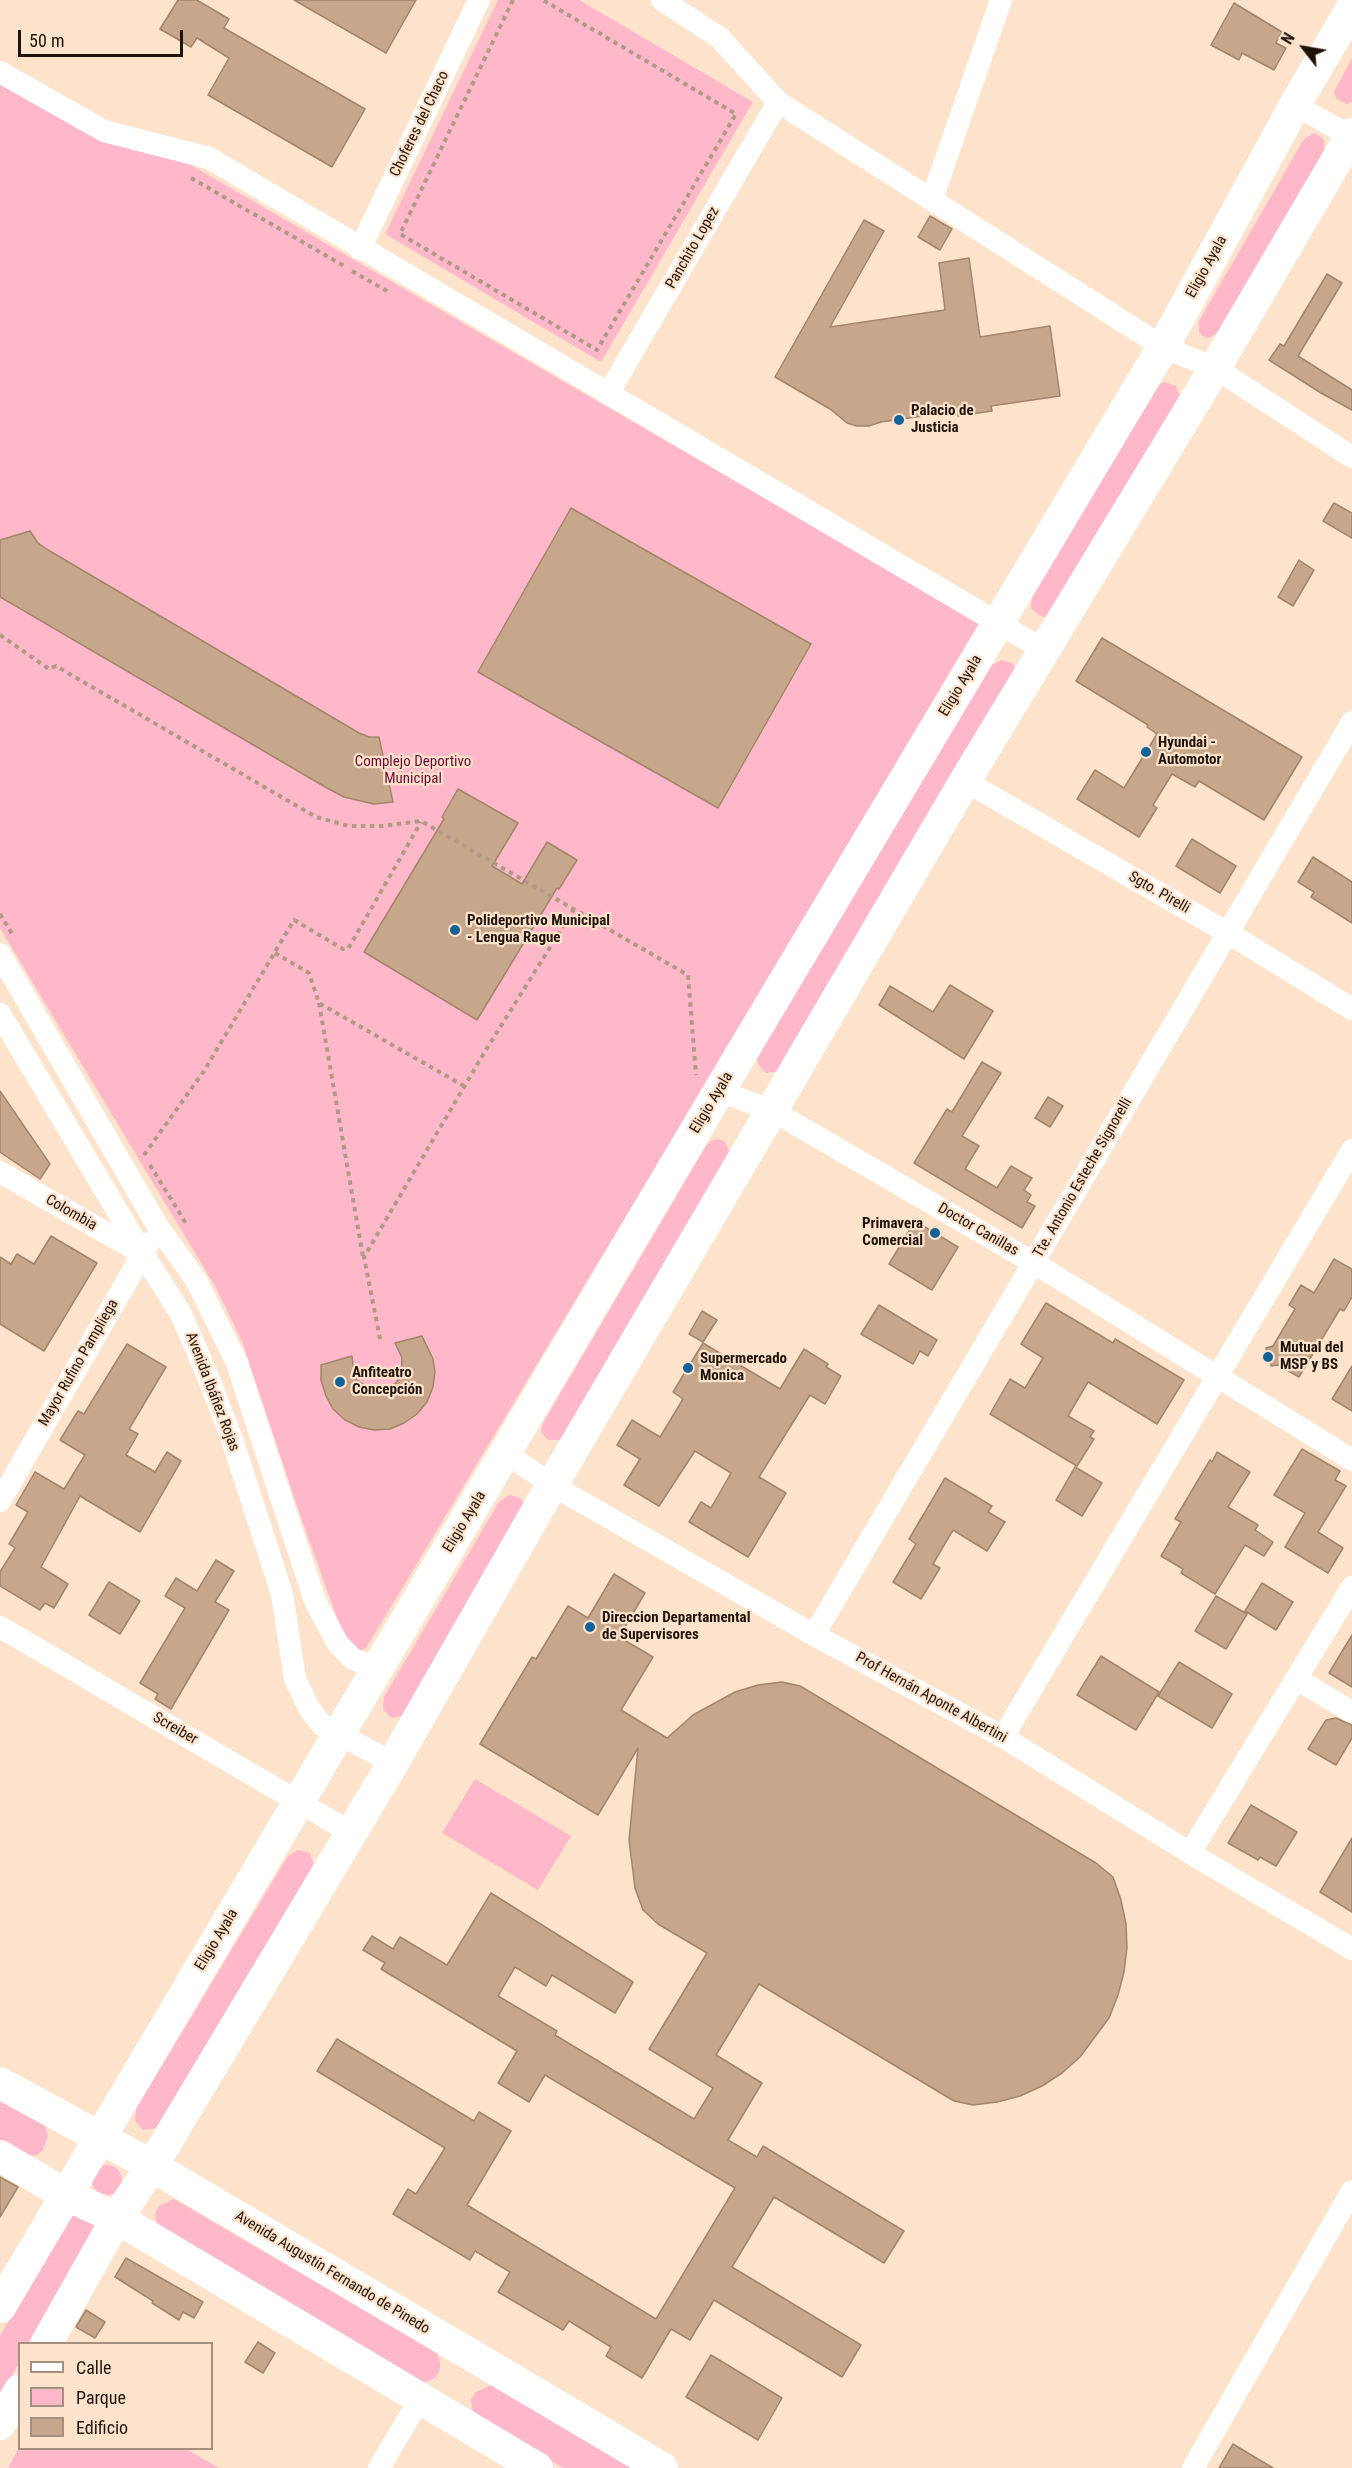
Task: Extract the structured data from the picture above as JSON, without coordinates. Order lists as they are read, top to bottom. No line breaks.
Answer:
{"streets":{"street":["Choferes del Chaco","Panchito Lopez","Eligio Ayala","Sgto. Pirelli","Tte. Antonio Esteche Signorelli","Colombia","Doctor Canillas","Mayor Rufino Pampliega","Avenida Ibáñez Rojas","Prof Hernán Aponte Albertini","Screiber","Avenida Augustín Fernando de Pinedo"]},"crossings":[["Eligio Ayala","Doctor Canillas"],["Eligio Ayala","Avenida Ibáñez Rojas"],["Eligio Ayala","Prof Hernán Aponte Albertini"],["Eligio Ayala","Screiber"],["Eligio Ayala","Avenida Augustín Fernando de Pinedo"],["Sgto. Pirelli","Tte. Antonio Esteche Signorelli"],["Tte. Antonio Esteche Signorelli","Doctor Canillas"],["Tte. Antonio Esteche Signorelli","Prof Hernán Aponte Albertini"],["Colombia","Mayor Rufino Pampliega"],["Colombia","Avenida Ibáñez Rojas"],["Mayor Rufino Pampliega","Avenida Ibáñez Rojas"]],"parks":["Complejo Deportivo Municipal"],"places":["Palacio de Justicia","Hyundai - Automotor","Polideportivo Municipal - Lengua Rague","Primavera Comercial","Mutual del MSP y BS","Supermercado Monica","Anfiteatro Concepción","Direccion Departamental de Supervisores"],"legend":["Calle","Parque","Edificio"],"scale_bar":"50 m","north":"top left"}
